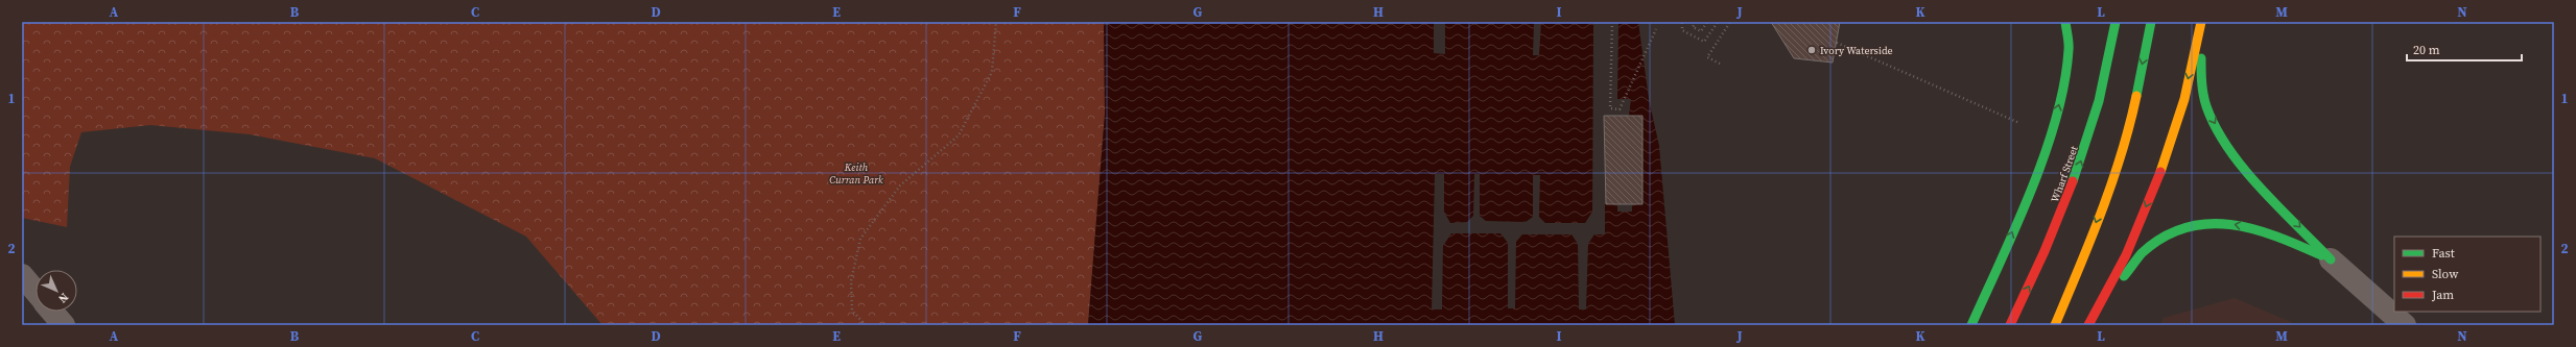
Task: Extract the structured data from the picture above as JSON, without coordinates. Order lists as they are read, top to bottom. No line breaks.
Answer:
{"streets":{"main road":["Wharf Street"]},"parks":["Keith Curran Park"],"places":["Ivory Waterside"],"legend":["Fast","Slow","Jam"],"scale_bar":"20 m","north":"bottom right","grid":{"columns":["A","B","C","D","E","F","G","H","I","J","K","L","M","N"],"rows":["1","2"]}}
